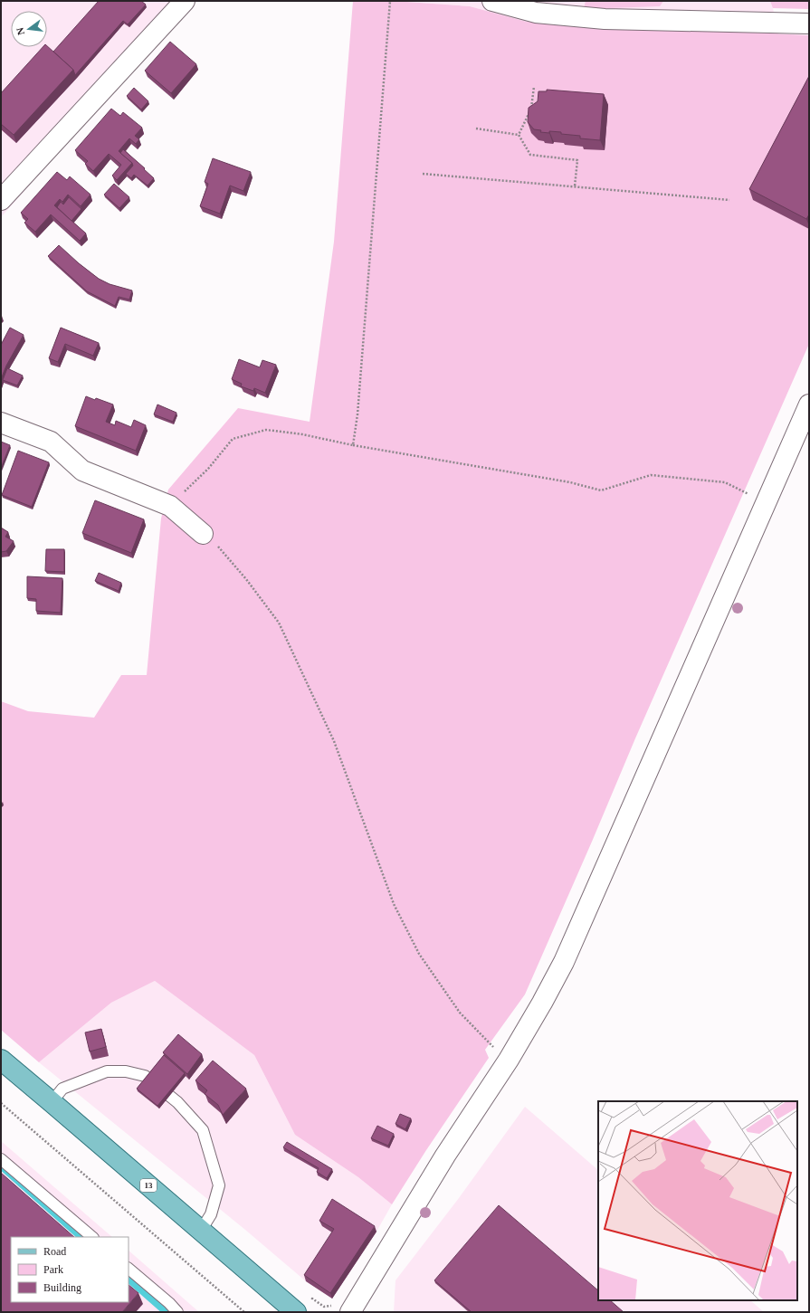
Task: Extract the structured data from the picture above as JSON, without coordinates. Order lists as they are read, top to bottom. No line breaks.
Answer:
{"streets":{"main road":["13"]},"legend":["Road","Park","Building"],"north":"left"}
